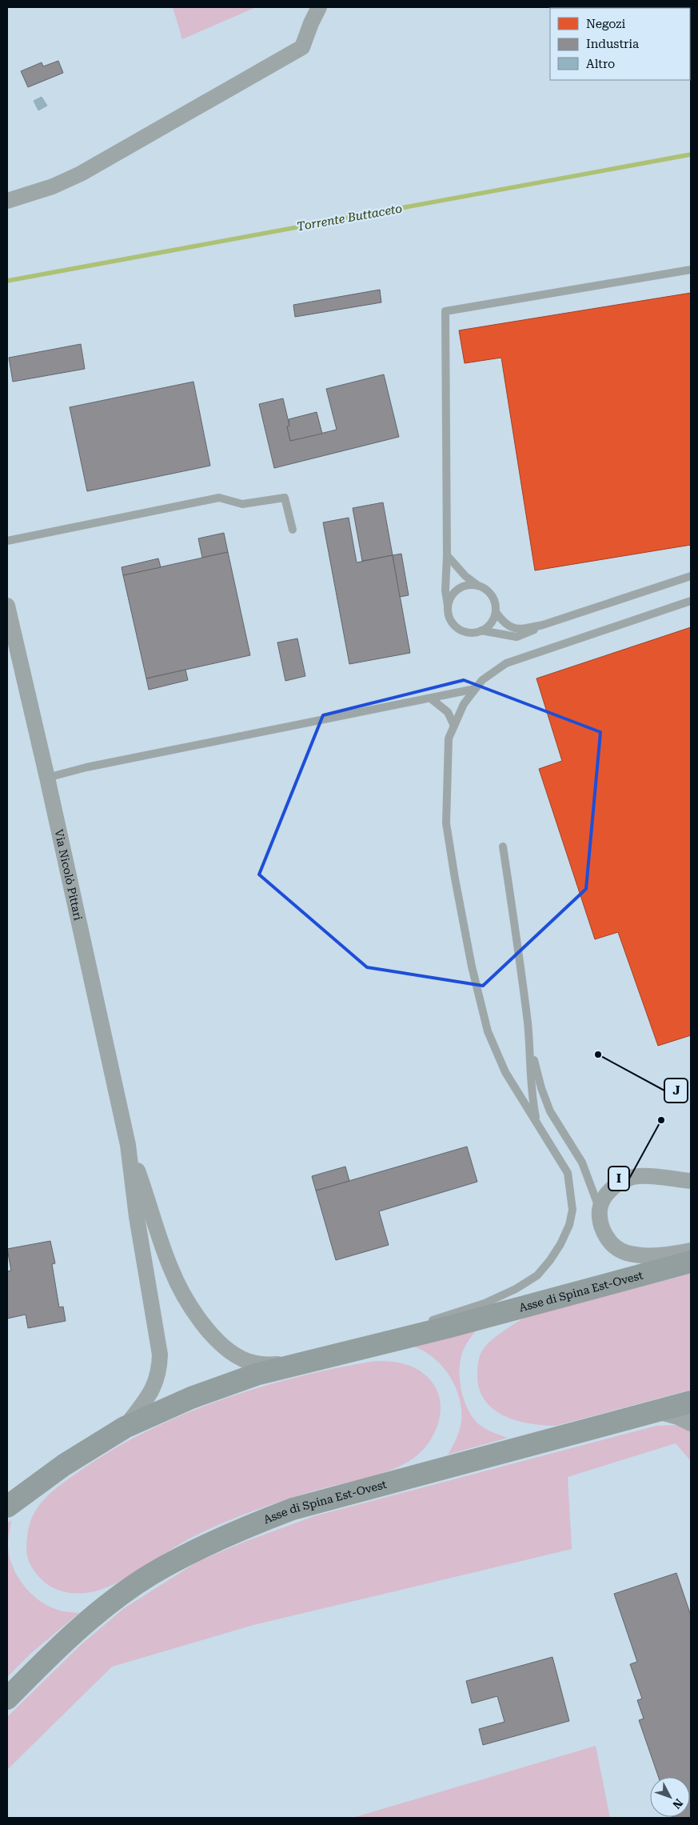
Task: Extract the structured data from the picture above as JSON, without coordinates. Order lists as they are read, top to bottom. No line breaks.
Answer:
{"streets":{"main road":["Asse di Spina Est-Ovest"],"street":["Via Nicolò Pittari"]},"water":["Torrente Buttaceto"],"places":["J","I"],"legend":["Negozi","Industria","Altro"],"north":"bottom right"}
